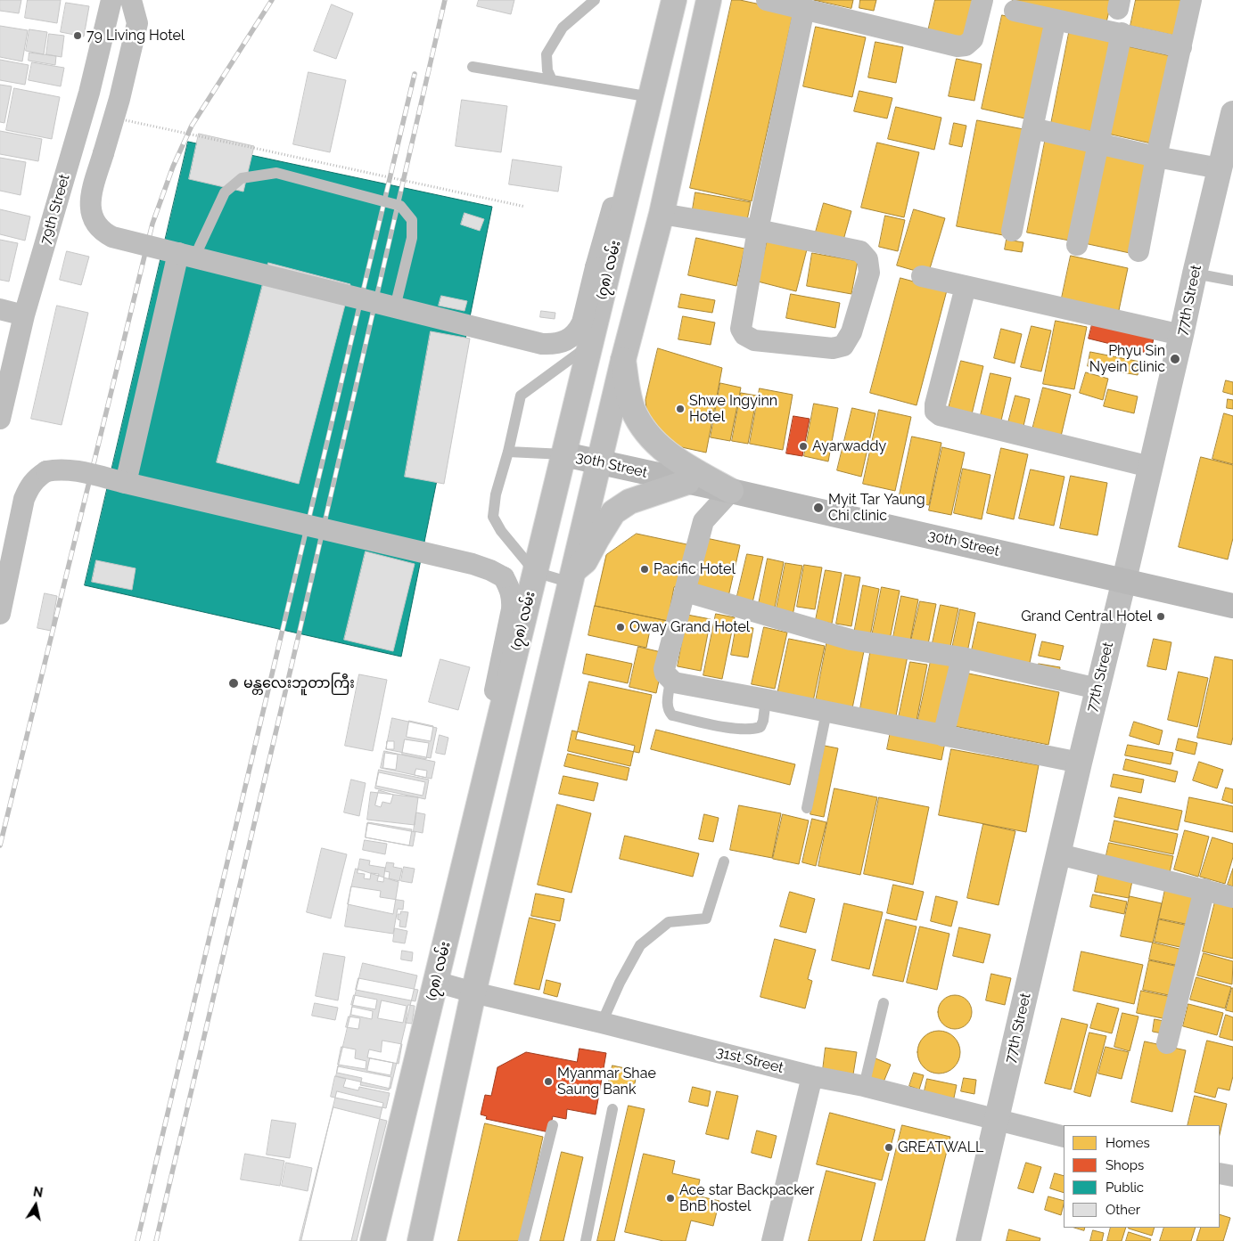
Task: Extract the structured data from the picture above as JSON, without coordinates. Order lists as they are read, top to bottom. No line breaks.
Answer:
{"streets":{"main road":["(၇၈) လမ်း","77th Street","30th Street"],"street":["79th Street","31st Street"]},"crossings":[["(၇၈) လမ်း","30th Street"],["(၇၈) လမ်း","31st Street"],["77th Street","30th Street"],["77th Street","31st Street"]],"places":["79 Living Hotel","Phyu Sin Nyein clinic","Shwe Ingyinn Hotel","Ayarwaddy","Myit Tar Yaung Chi clinic","Pacific Hotel","Grand Central Hotel","Oway Grand Hotel","မန္တလေးဘူတာကြီး","Myanmar Shae Saung Bank","GREATWALL","Ace star Backpacker BnB hostel"],"legend":["Homes","Shops","Public","Other"],"north":"top"}
